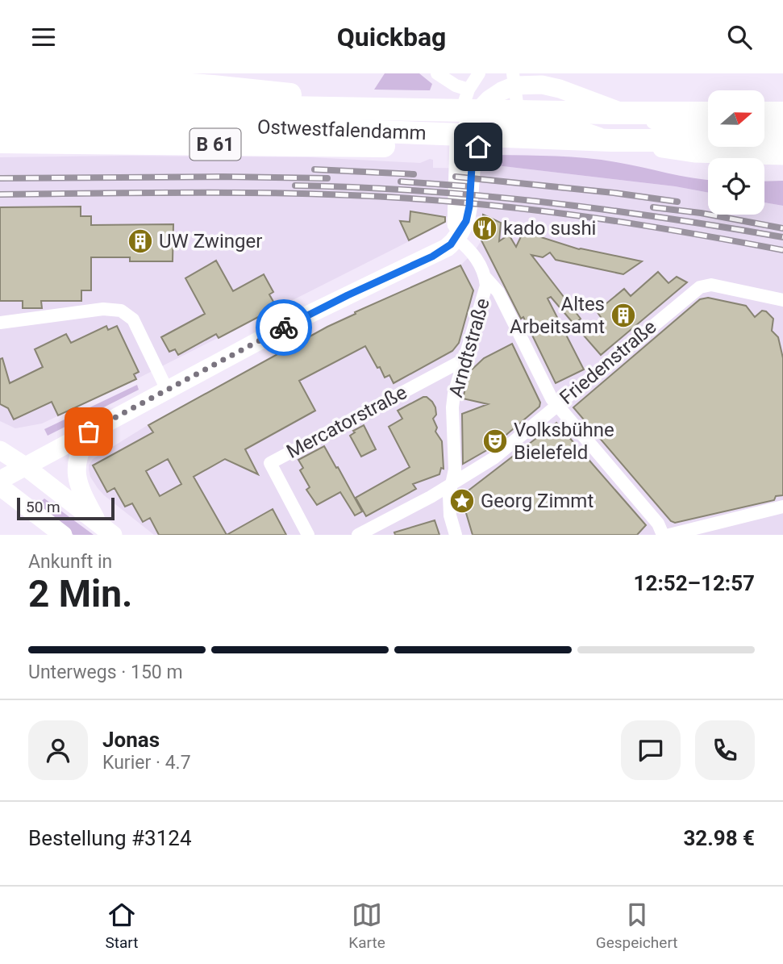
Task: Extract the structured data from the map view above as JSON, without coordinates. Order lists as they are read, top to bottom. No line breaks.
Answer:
{"streets":{"highway":["Ostwestfalendamm","B 61"],"street":["Arndtstraße","Friedenstraße","Mercatorstraße"]},"crossings":[["Ostwestfalendamm","B 61"],["Arndtstraße","Friedenstraße"],["Arndtstraße","Mercatorstraße"]],"places":{"restaurant":["kado sushi"],"building":["UW Zwinger","Altes Arbeitsamt"],"theatre":["Volksbühne Bielefeld"],"place":["Georg Zimmt"]},"scale_bar":"50 m","north":"right","page":{"header":"Quickbag","scale":"50 m","heading":["2 Min.","Ankunft in","12:52–12:57"],"panel":["Jonas","Kurier · 4.7","Bestellung #3124","32.98 €"],"bar":"Unterwegs · 150 m","tabs":["Start","Karte","Gespeichert"]}}
